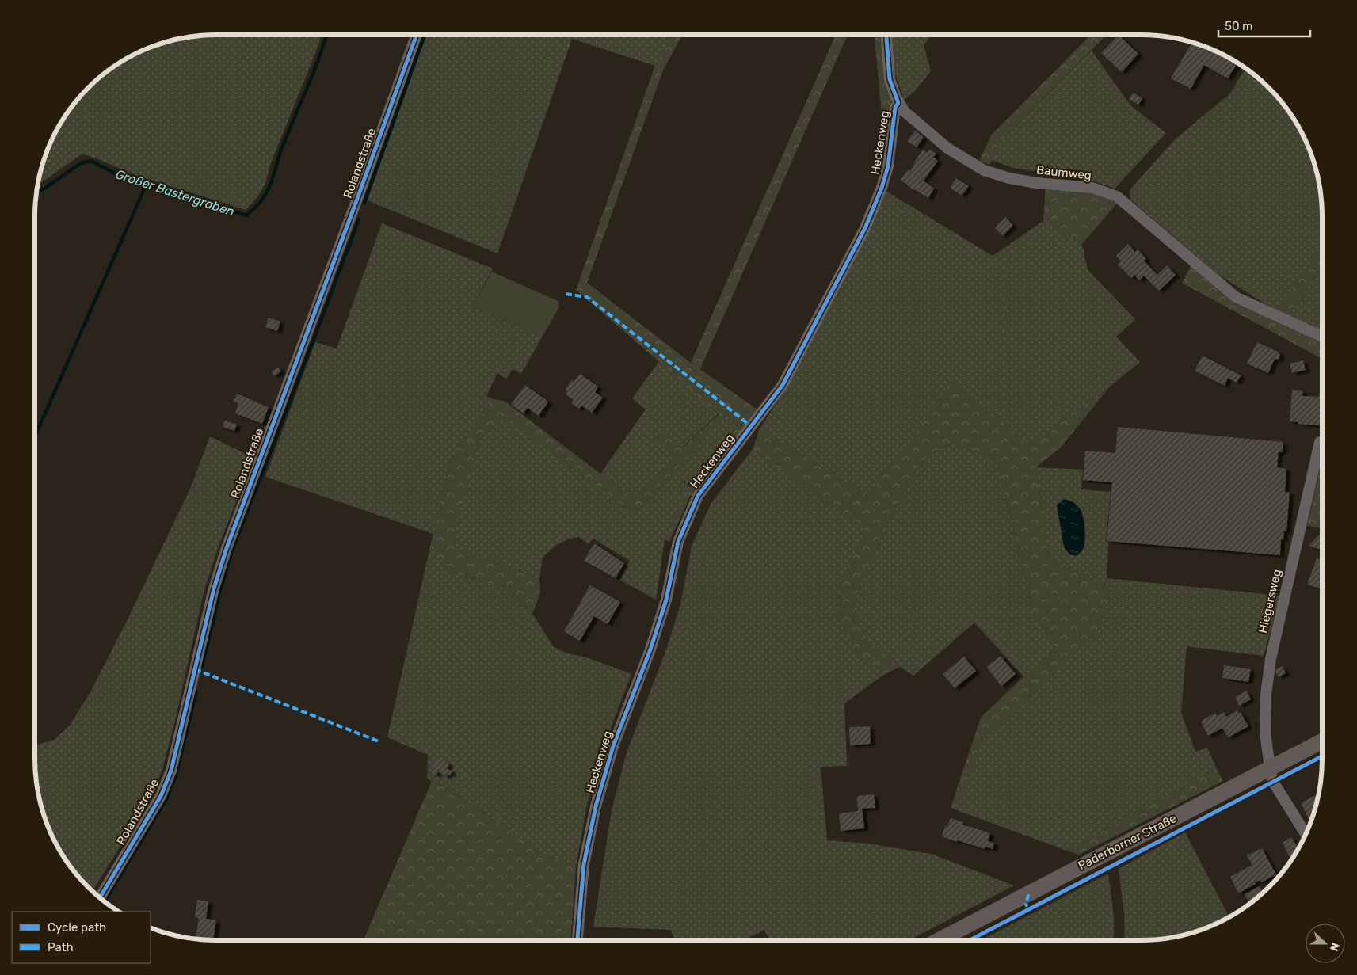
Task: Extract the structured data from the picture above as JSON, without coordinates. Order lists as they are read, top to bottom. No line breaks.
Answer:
{"streets":{"main road":["Paderborner Straße"],"street":["Heckenweg","Rolandstraße","Baumweg","Hiegersweg"]},"crossings":[["Heckenweg","Baumweg"],["Hiegersweg","Paderborner Straße"]],"water":["Großer Bastergraben"],"legend":["Cycle path","Path"],"scale_bar":"50 m","north":"right"}
